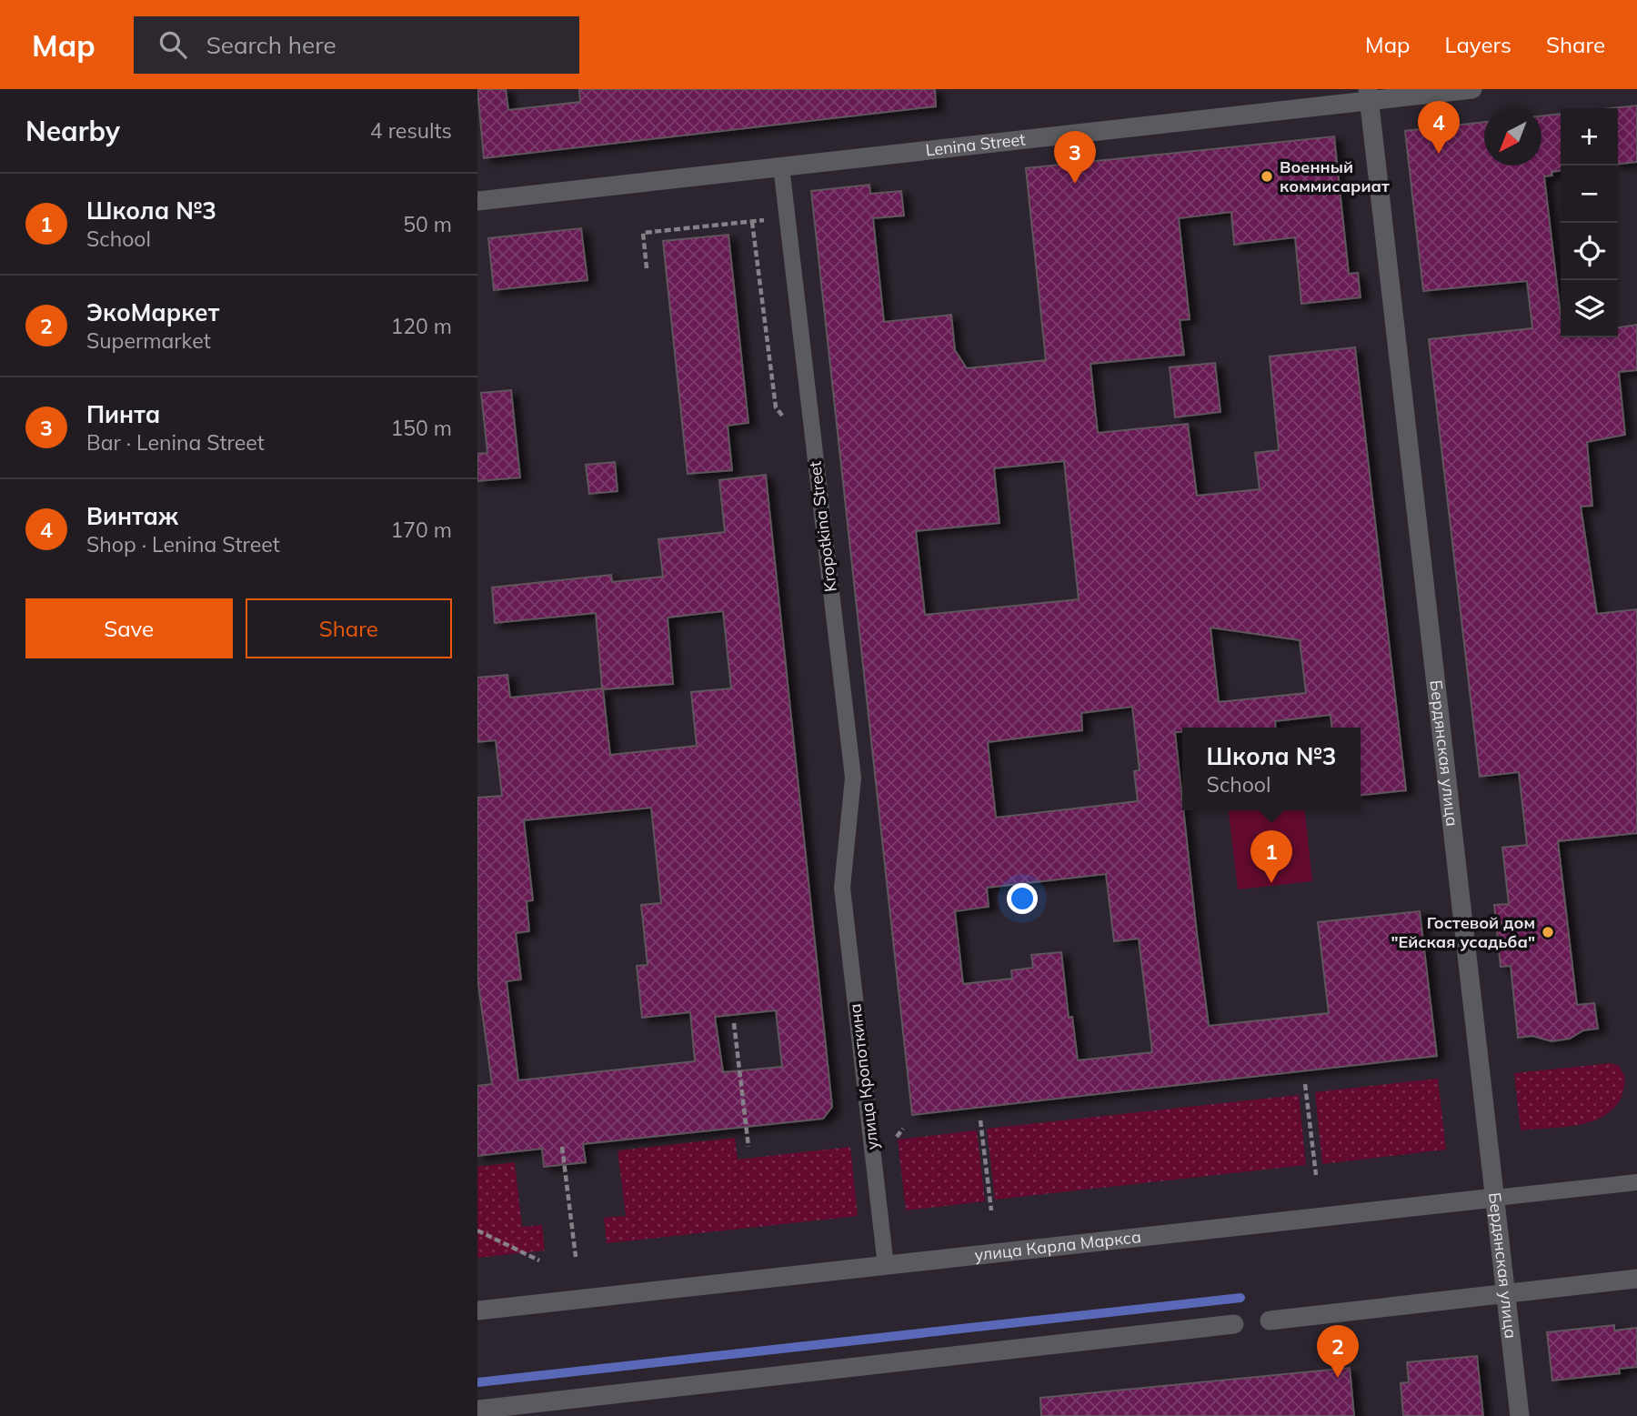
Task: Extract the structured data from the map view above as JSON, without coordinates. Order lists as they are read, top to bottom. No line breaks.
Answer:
{"streets":{"street":["Lenina Street","Бердянская улица","улица Карла Маркса"],"lane":["улица Кропоткина"]},"crossings":[["Lenina Street","Бердянская улица"],["Lenina Street","улица Кропоткина"],["Бердянская улица","улица Карла Маркса"],["улица Кропоткина","улица Карла Маркса"]],"places":["Военный коммисариат","Гостевой дом \"Ейская усадьба\""],"north":"bottom left","page":{"header":"Map","search":"Search here","nav":["Map","Layers","Share"],"heading":["Nearby","4 results"],"pins":["4","3","1","2"],"map_buttons":["+","−"],"list":[{"mark":"1","name":"Школа №3","note":"School","value":"50 m"},{"mark":"2","name":"ЭкоМаркет","note":"Supermarket","value":"120 m"},{"mark":"3","name":"Пинта","note":"Bar · Lenina Street","value":"150 m"},{"mark":"4","name":"Винтаж","note":"Shop · Lenina Street","value":"170 m"}],"buttons":["Save","Share"],"popup":["Школа №3","School"]}}
